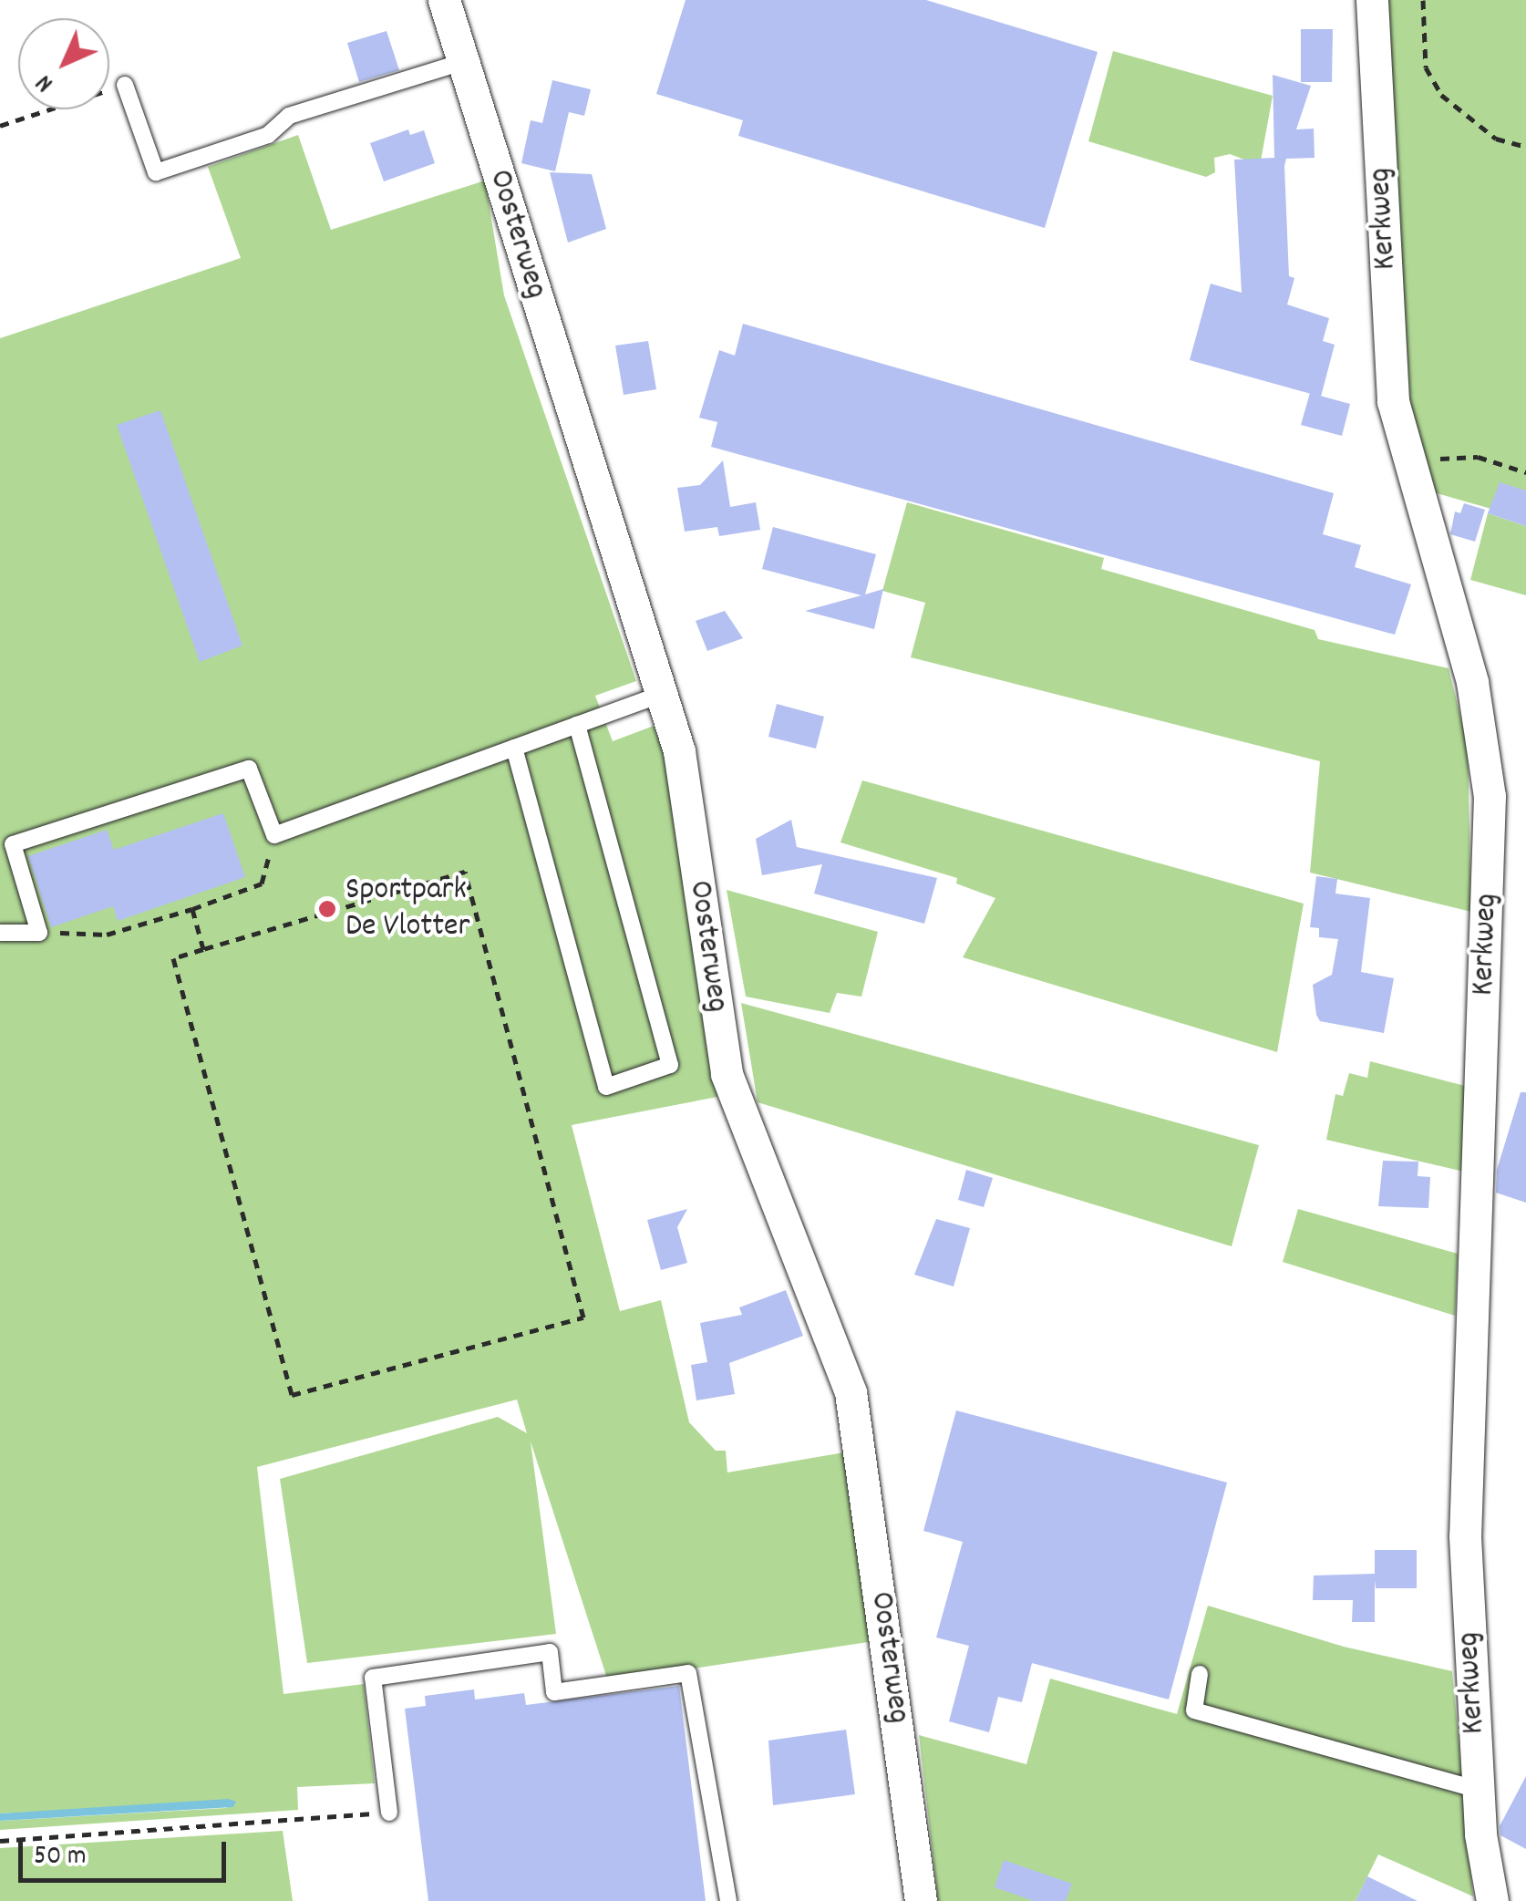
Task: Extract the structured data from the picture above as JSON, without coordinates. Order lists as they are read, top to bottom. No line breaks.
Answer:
{"streets":{"street":["Kerkweg","Oosterweg"]},"places":["Sportpark De Vlotter"],"scale_bar":"50 m","north":"bottom left"}
